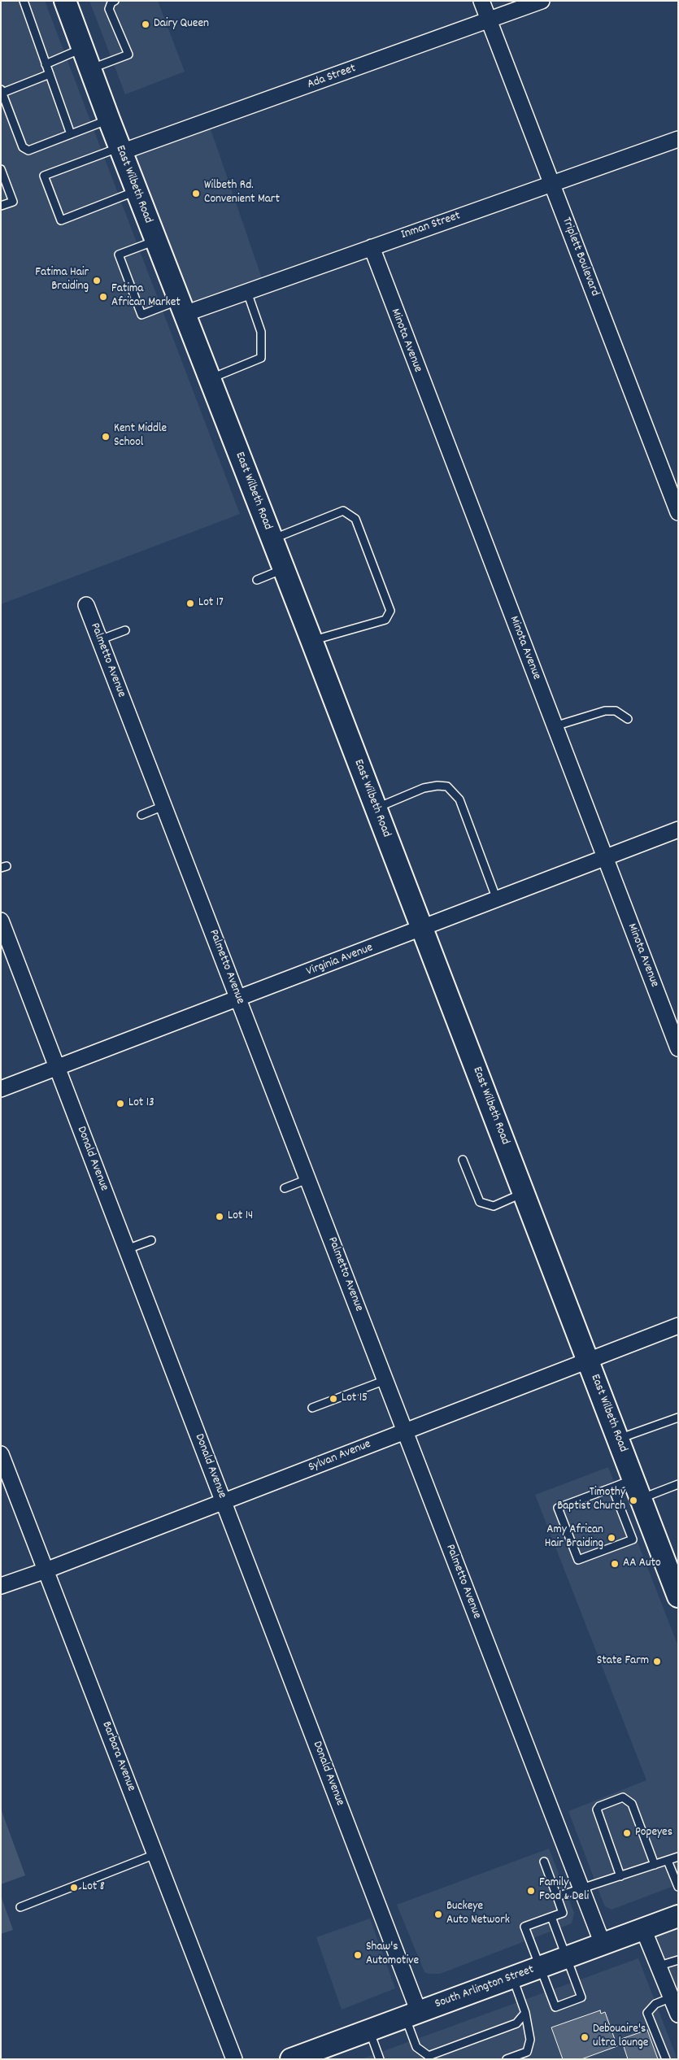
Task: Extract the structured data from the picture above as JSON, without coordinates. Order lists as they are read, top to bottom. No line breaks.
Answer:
{"streets":{"main road":["East Wilbeth Road","South Arlington Street"],"street":["Ada Street","Inman Street","Triplett Boulevard","Minota Avenue","Palmetto Avenue","Virginia Avenue","Donald Avenue","Sylvan Avenue","Barbara Avenue"]},"crossings":[["Ada Street","East Wilbeth Road"],["Ada Street","Triplett Boulevard"],["East Wilbeth Road","Inman Street"],["East Wilbeth Road","Virginia Avenue"],["East Wilbeth Road","Sylvan Avenue"],["Inman Street","Triplett Boulevard"],["Inman Street","Minota Avenue"],["Minota Avenue","Virginia Avenue"],["Palmetto Avenue","Virginia Avenue"],["Palmetto Avenue","Sylvan Avenue"],["Palmetto Avenue","South Arlington Street"],["Virginia Avenue","Donald Avenue"],["Donald Avenue","Sylvan Avenue"],["Donald Avenue","South Arlington Street"],["Sylvan Avenue","Barbara Avenue"]],"places":["Dairy Queen","Wilbeth Rd. Convenient Mart","Fatima Hair Braiding","Fatima African Market","Kent Middle School","Lot 17","Lot 13","Lot 14","Lot 15","Timothy Baptist Church","Amy African Hair Braiding","AA Auto","State Farm","Popeyes","Lot 8","Family Food & Deli","Buckeye Auto Network","Shaw's Automotive","Debouaire's ultra lounge"]}
